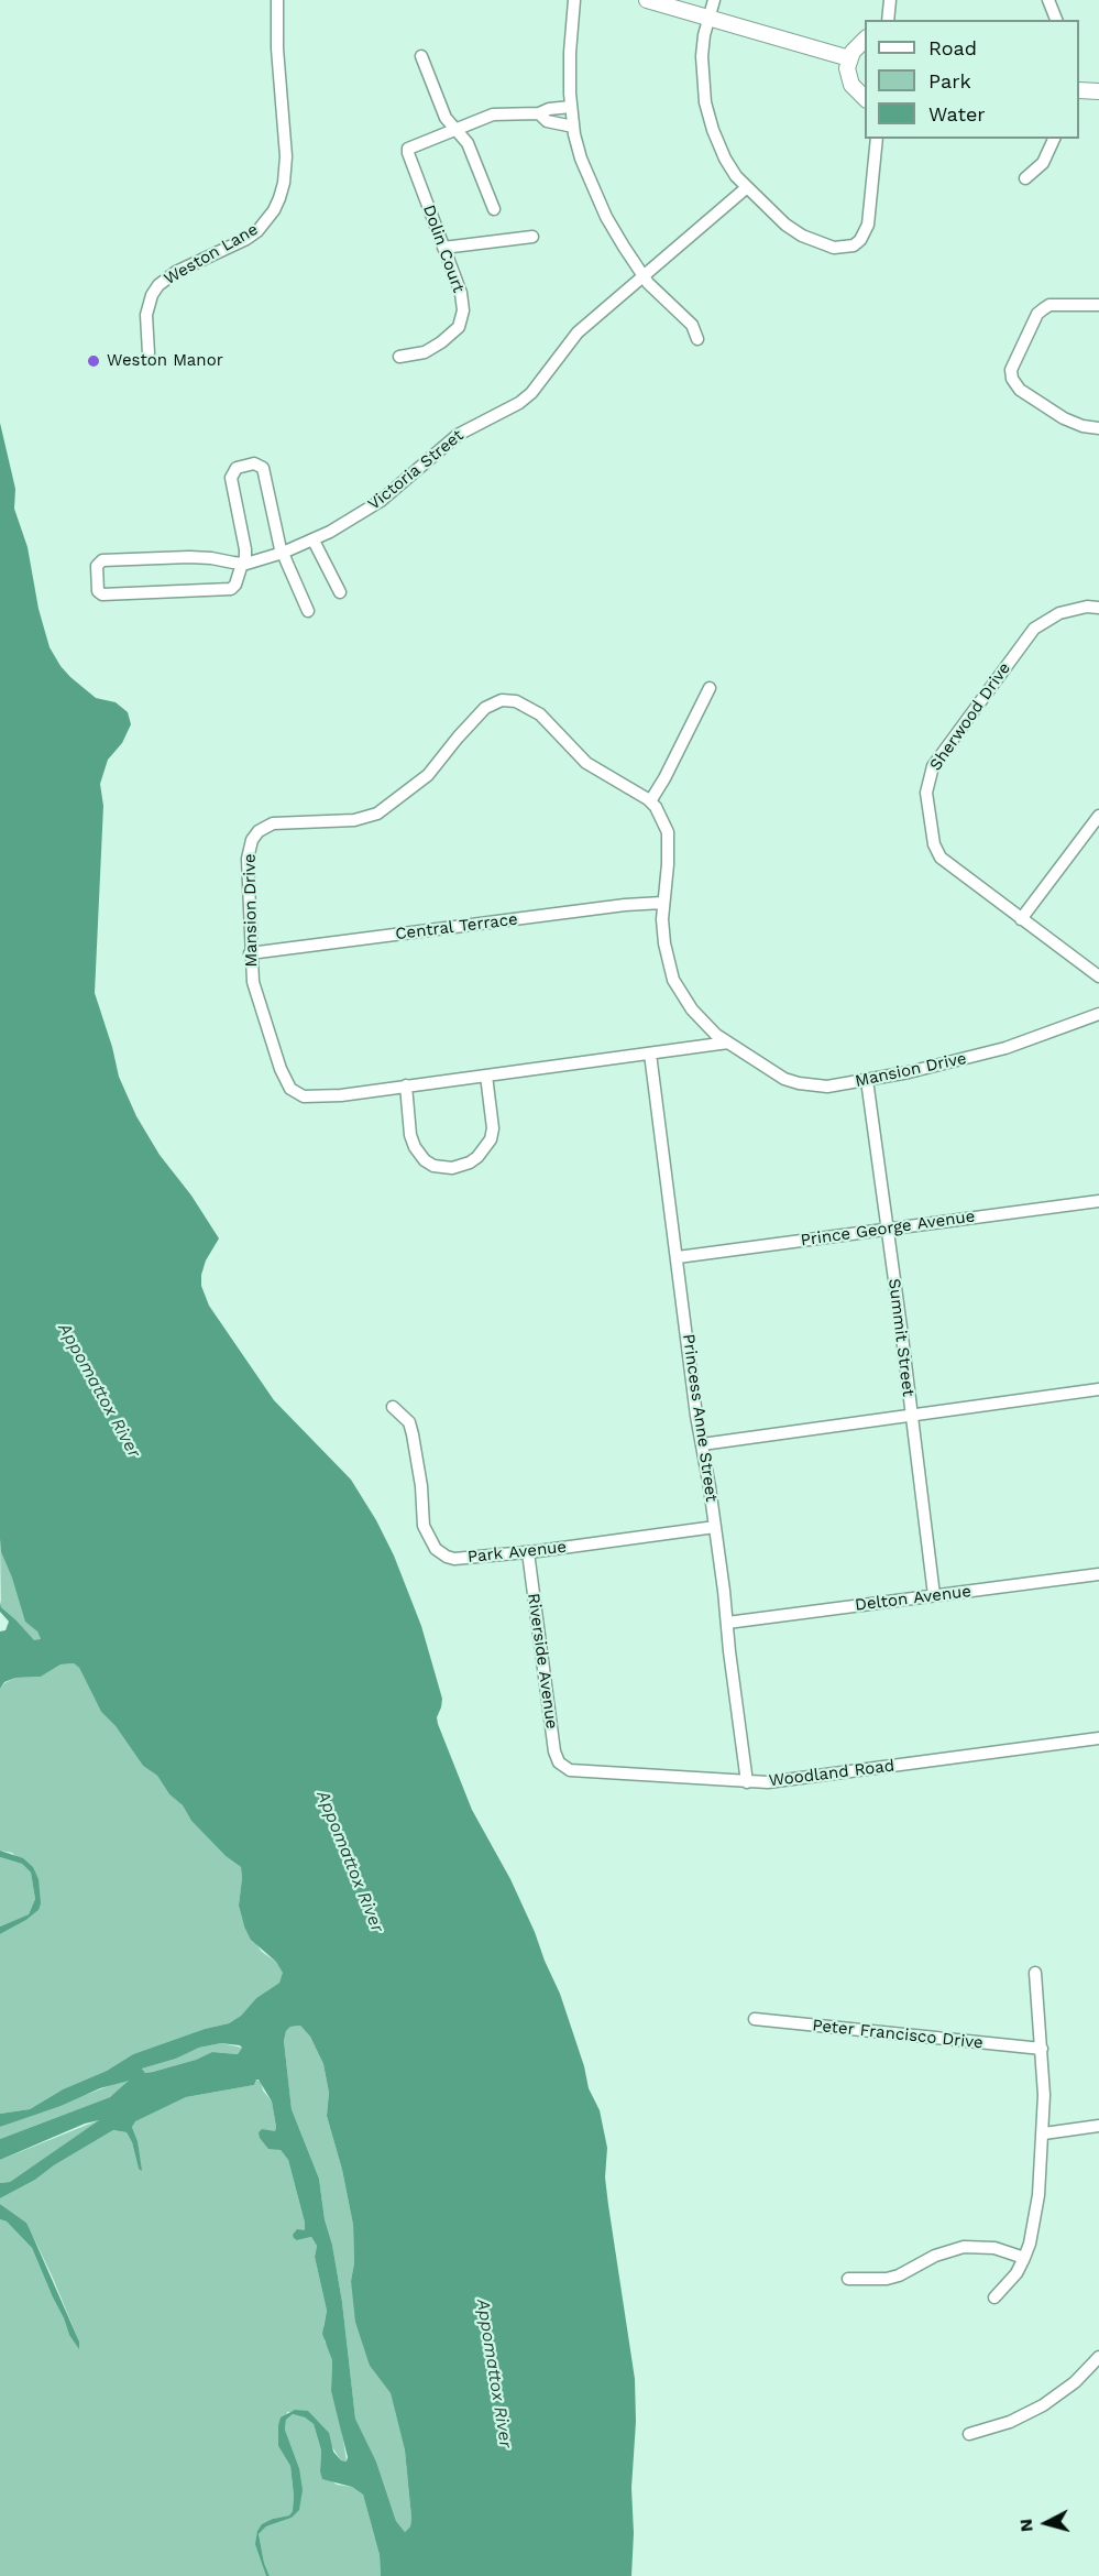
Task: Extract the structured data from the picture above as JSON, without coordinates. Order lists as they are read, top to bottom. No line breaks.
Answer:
{"streets":{"street":["Dolin Court","Weston Lane","Victoria Street","Sherwood Drive","Mansion Drive","Central Terrace","Prince George Avenue","Summit Street","Princess Anne Street","Park Avenue","Delton Avenue","Riverside Avenue","Woodland Road","Peter Francisco Drive"]},"crossings":[["Mansion Drive","Central Terrace"],["Mansion Drive","Summit Street"],["Mansion Drive","Princess Anne Street"],["Prince George Avenue","Summit Street"],["Prince George Avenue","Princess Anne Street"],["Summit Street","Delton Avenue"],["Princess Anne Street","Park Avenue"],["Princess Anne Street","Delton Avenue"],["Princess Anne Street","Woodland Road"],["Park Avenue","Riverside Avenue"],["Riverside Avenue","Woodland Road"]],"water":["Appomattox River"],"places":["Weston Manor"],"legend":["Road","Park","Water"],"north":"left"}
